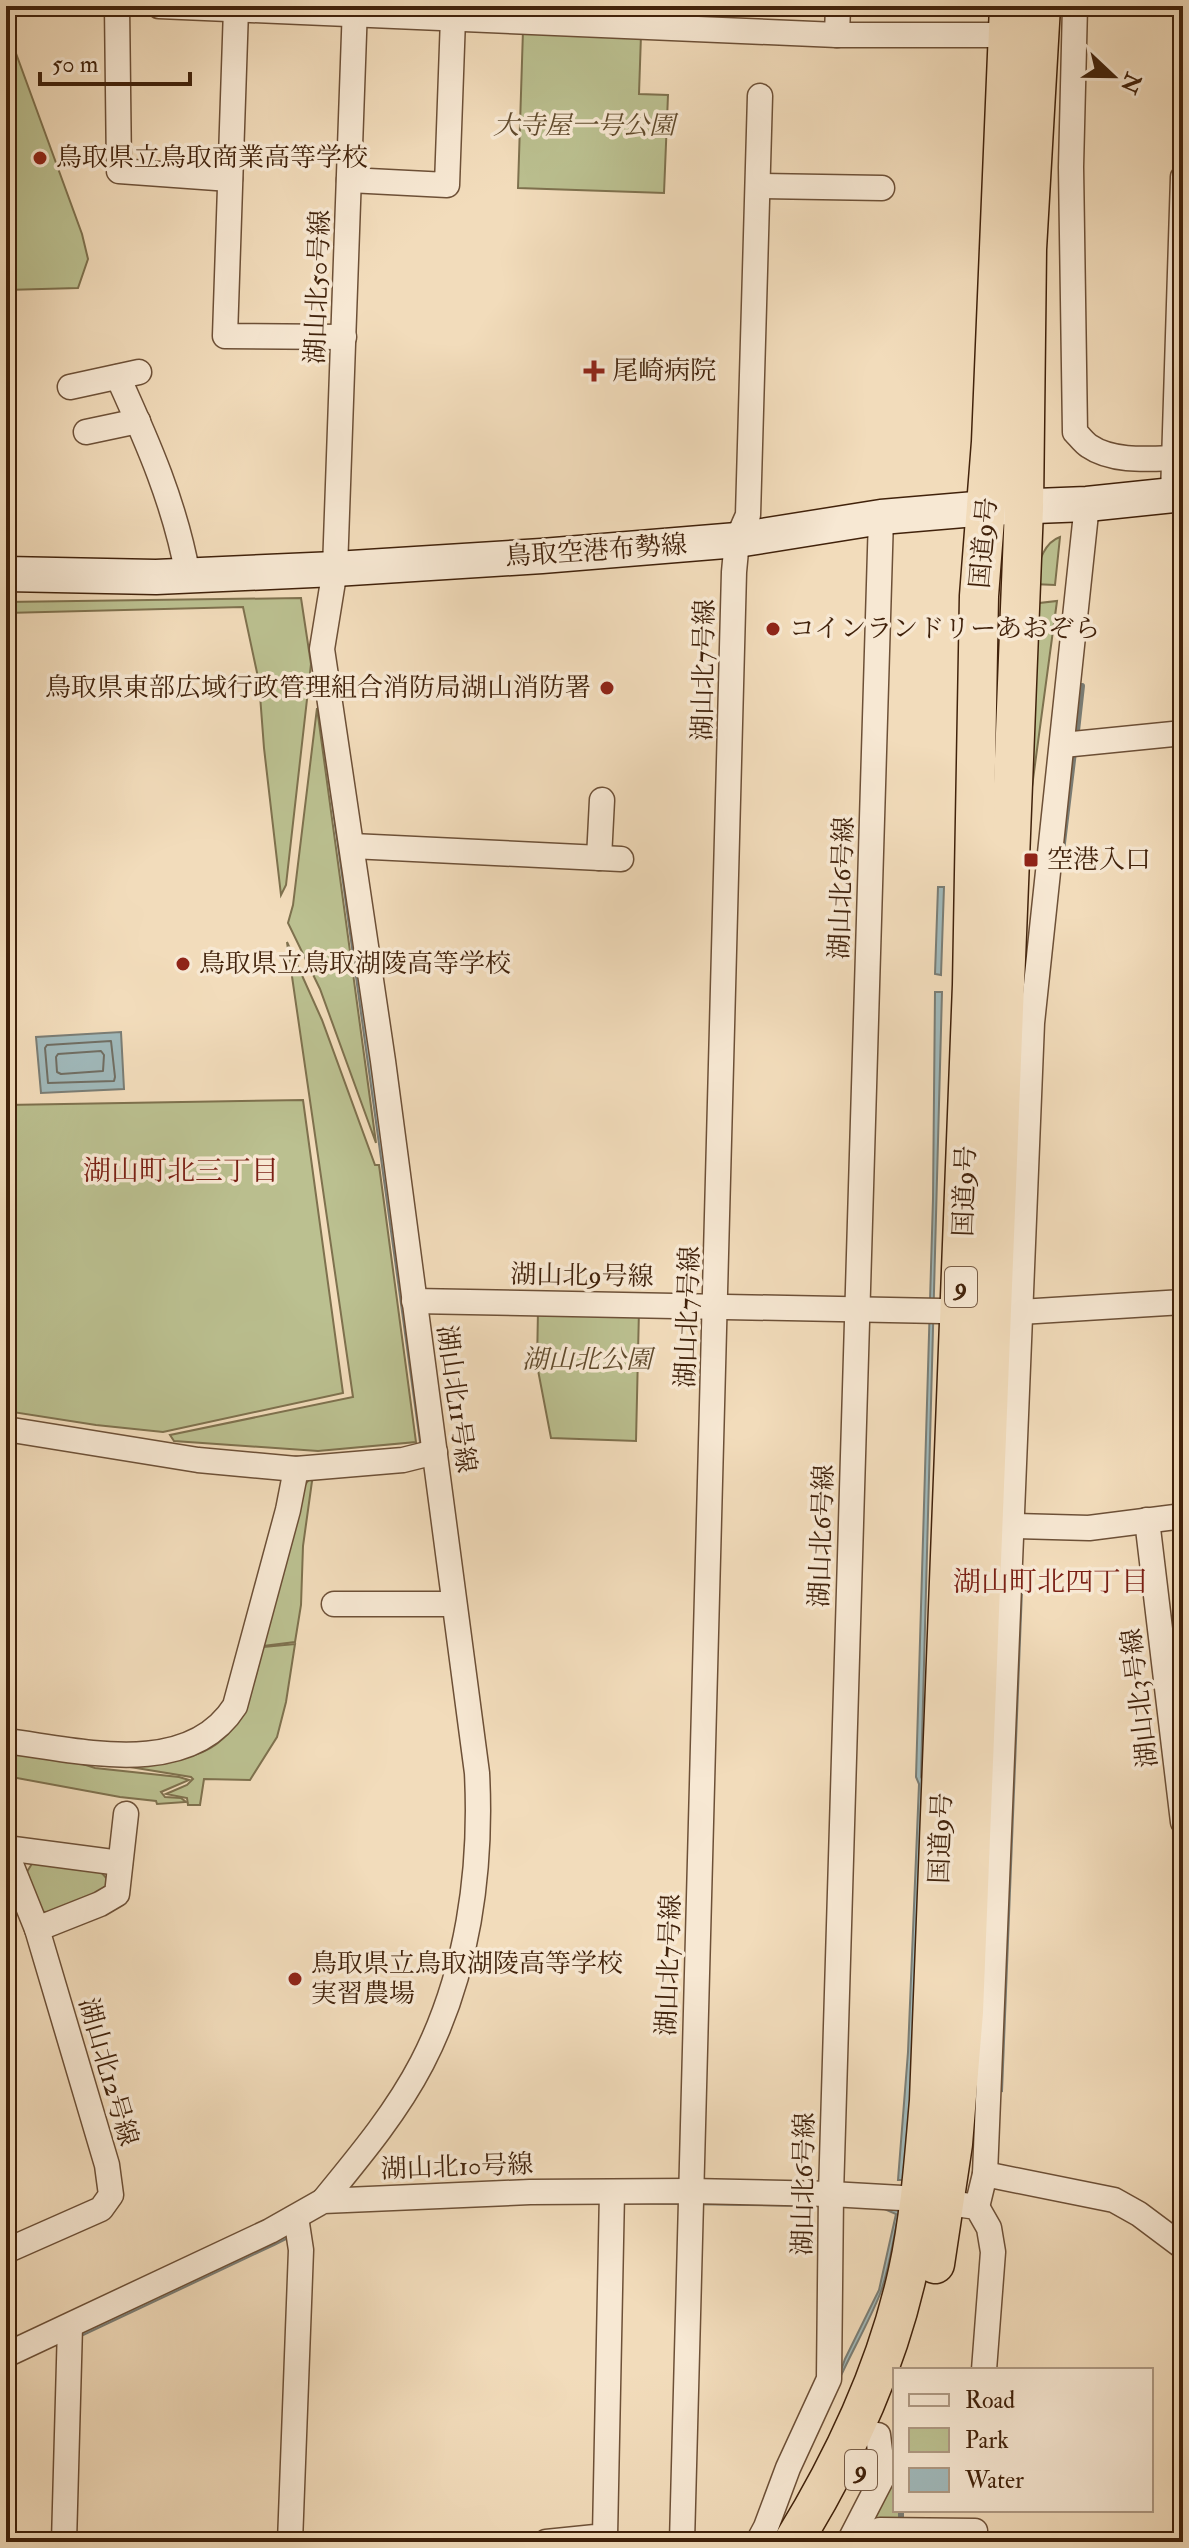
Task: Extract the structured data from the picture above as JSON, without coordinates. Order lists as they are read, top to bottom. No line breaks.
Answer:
{"streets":{"highway":["国道9号","9"],"main road":["鳥取空港布勢線"],"street":["湖山北50号線","湖山北7号線","湖山北6号線","湖山北9号線","湖山北11号線","湖山北3号線","湖山北12号線","湖山北10号線"]},"crossings":[["湖山北50号線","鳥取空港布勢線"],["湖山北50号線","湖山北11号線"],["国道9号","鳥取空港布勢線"],["国道9号","湖山北10号線"],["鳥取空港布勢線","湖山北7号線"],["鳥取空港布勢線","湖山北6号線"],["鳥取空港布勢線","湖山北11号線"],["湖山北7号線","湖山北9号線"],["湖山北7号線","湖山北10号線"],["湖山北6号線","湖山北9号線"],["湖山北6号線","湖山北10号線"],["湖山北9号線","湖山北11号線"],["湖山北11号線","湖山北10号線"]],"districts":["湖山町北三丁目","湖山町北四丁目"],"parks":["大寺屋一号公園","湖山北公園"],"places":{"other":["鳥取県立鳥取商業高等学校","コインランドリーあおぞら","鳥取県東部広域行政管理組合消防局湖山消防署","鳥取県立鳥取湖陵高等学校","鳥取県立鳥取湖陵高等学校 実習農場"],"health":["尾崎病院"],"transit":["空港入口"]},"legend":["Road","Park","Water"],"scale_bar":"50 m","north":"right"}
